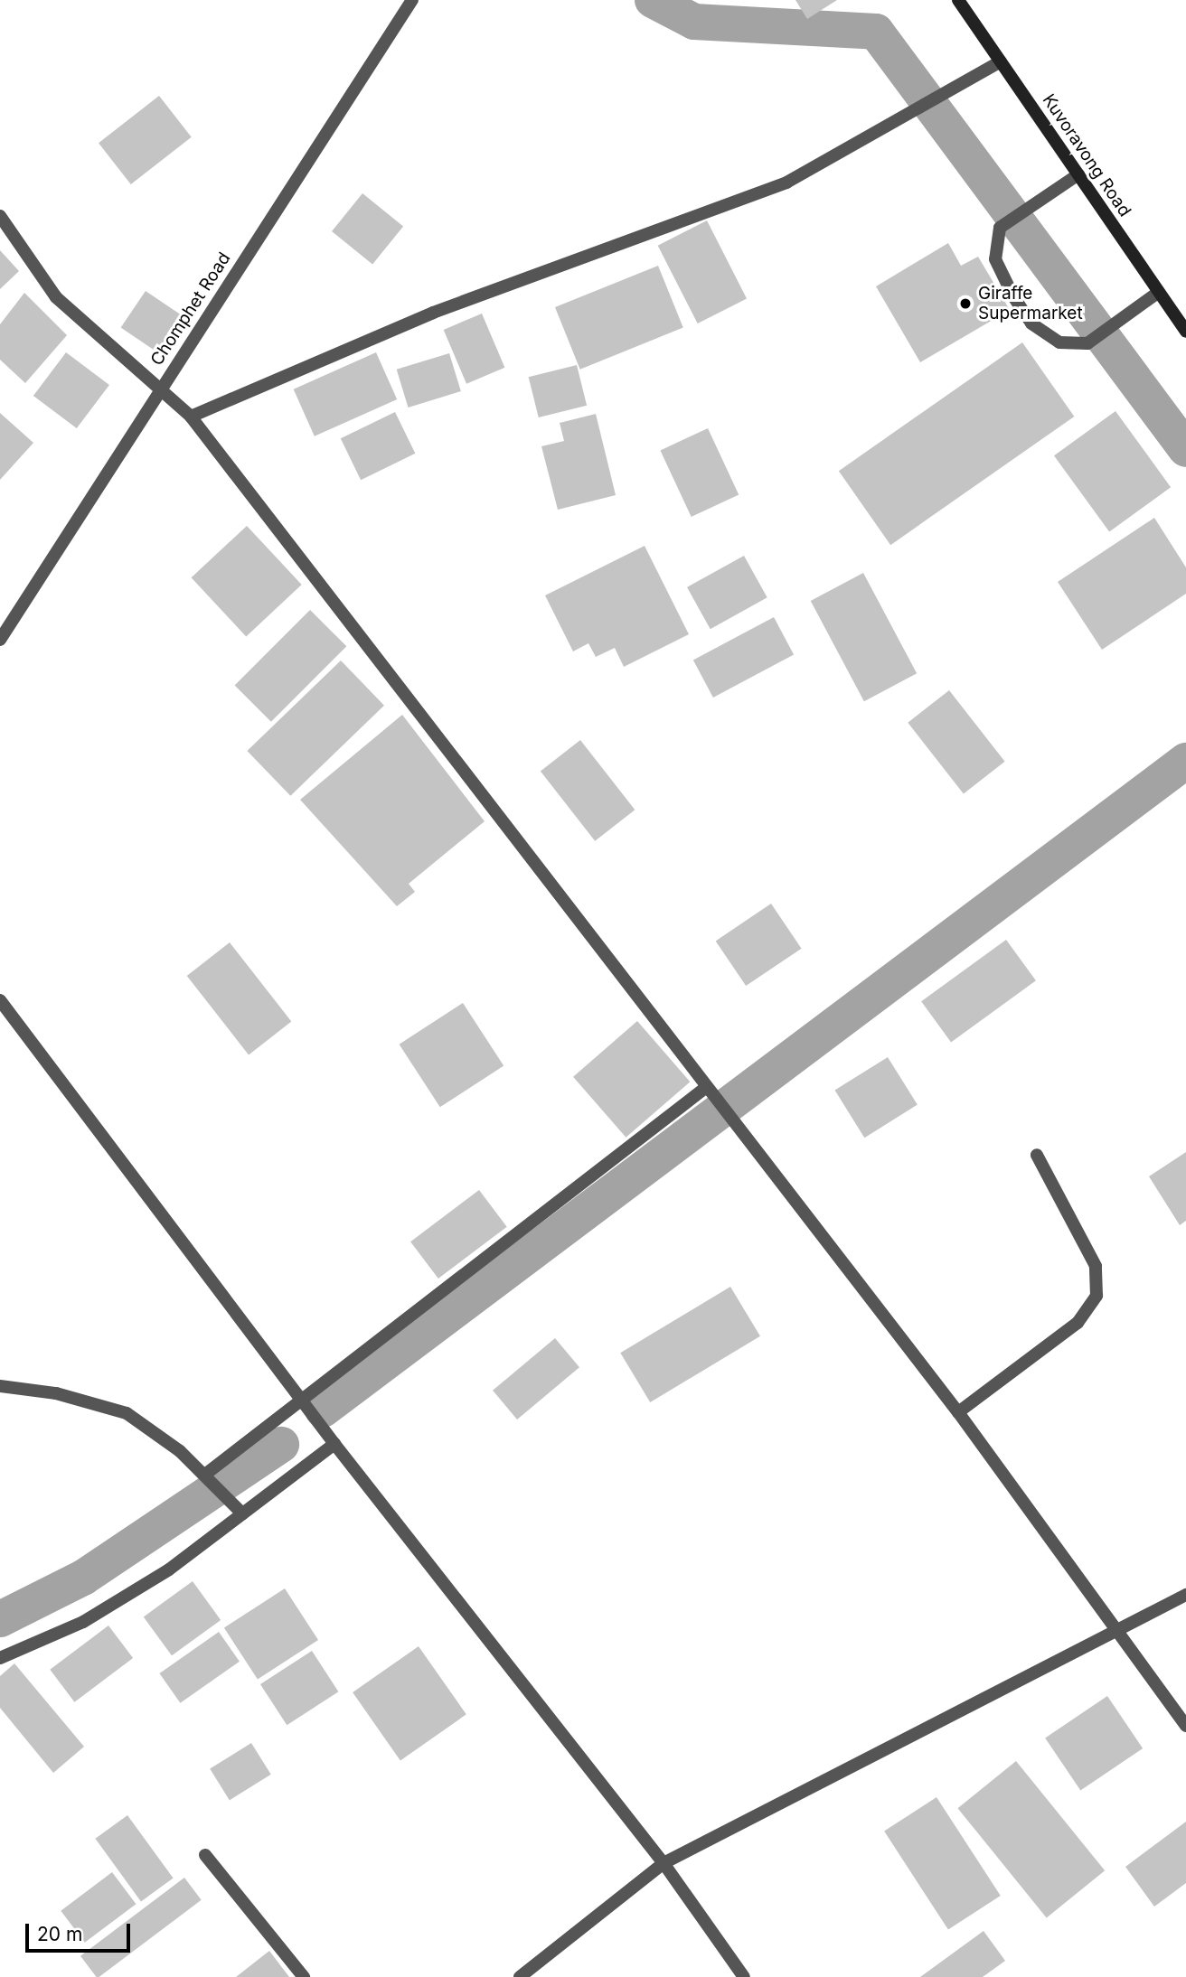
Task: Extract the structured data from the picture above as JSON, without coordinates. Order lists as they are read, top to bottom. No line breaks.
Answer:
{"streets":{"street":["Kuvoravong Road","Chomphet Road"]},"places":["Giraffe Supermarket"],"scale_bar":"20 m"}
